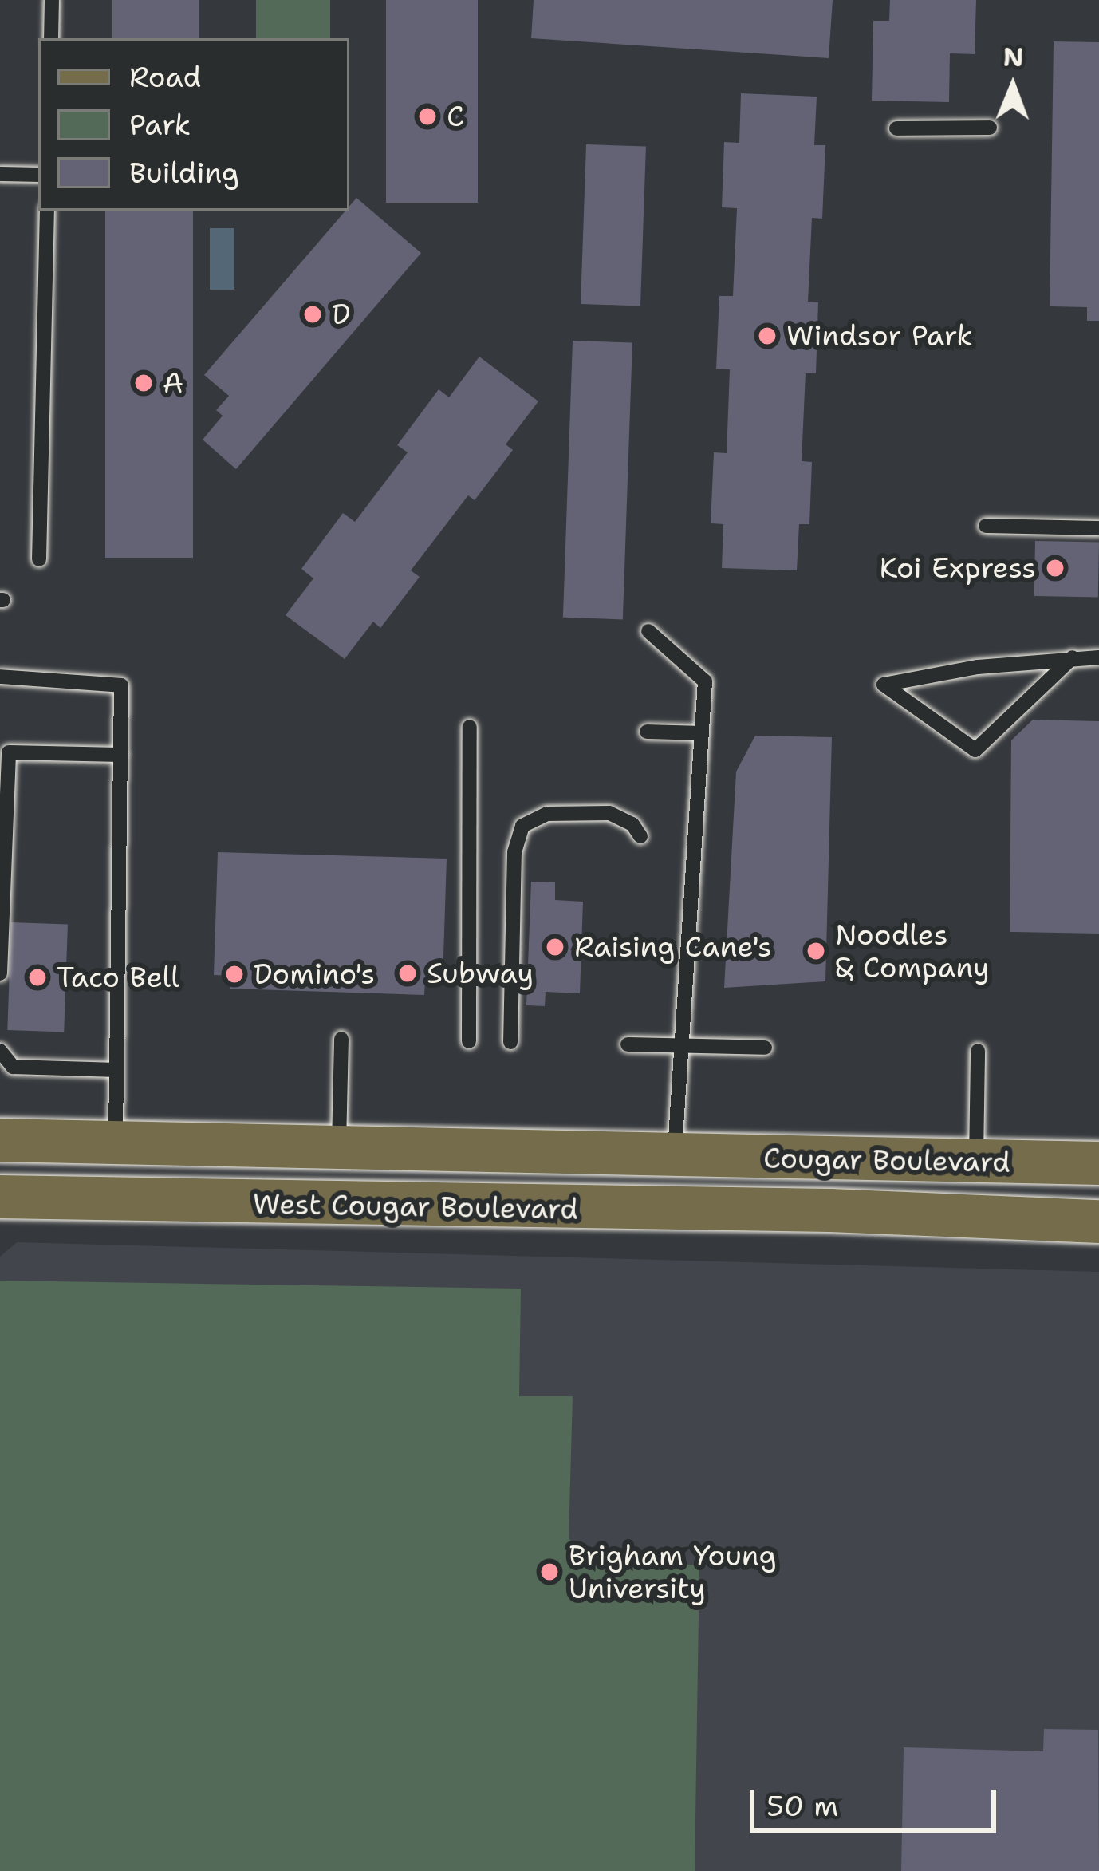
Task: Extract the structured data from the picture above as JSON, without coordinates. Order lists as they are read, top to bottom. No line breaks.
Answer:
{"streets":{"main road":["Cougar Boulevard","West Cougar Boulevard"]},"crossings":[["Cougar Boulevard","West Cougar Boulevard"]],"places":["C","D","Windsor Park","A","Koi Express","Raising Cane's","Noodles & Company","Subway","Domino's","Taco Bell","Brigham Young University"],"legend":["Road","Park","Building"],"scale_bar":"50 m","north":"top"}
